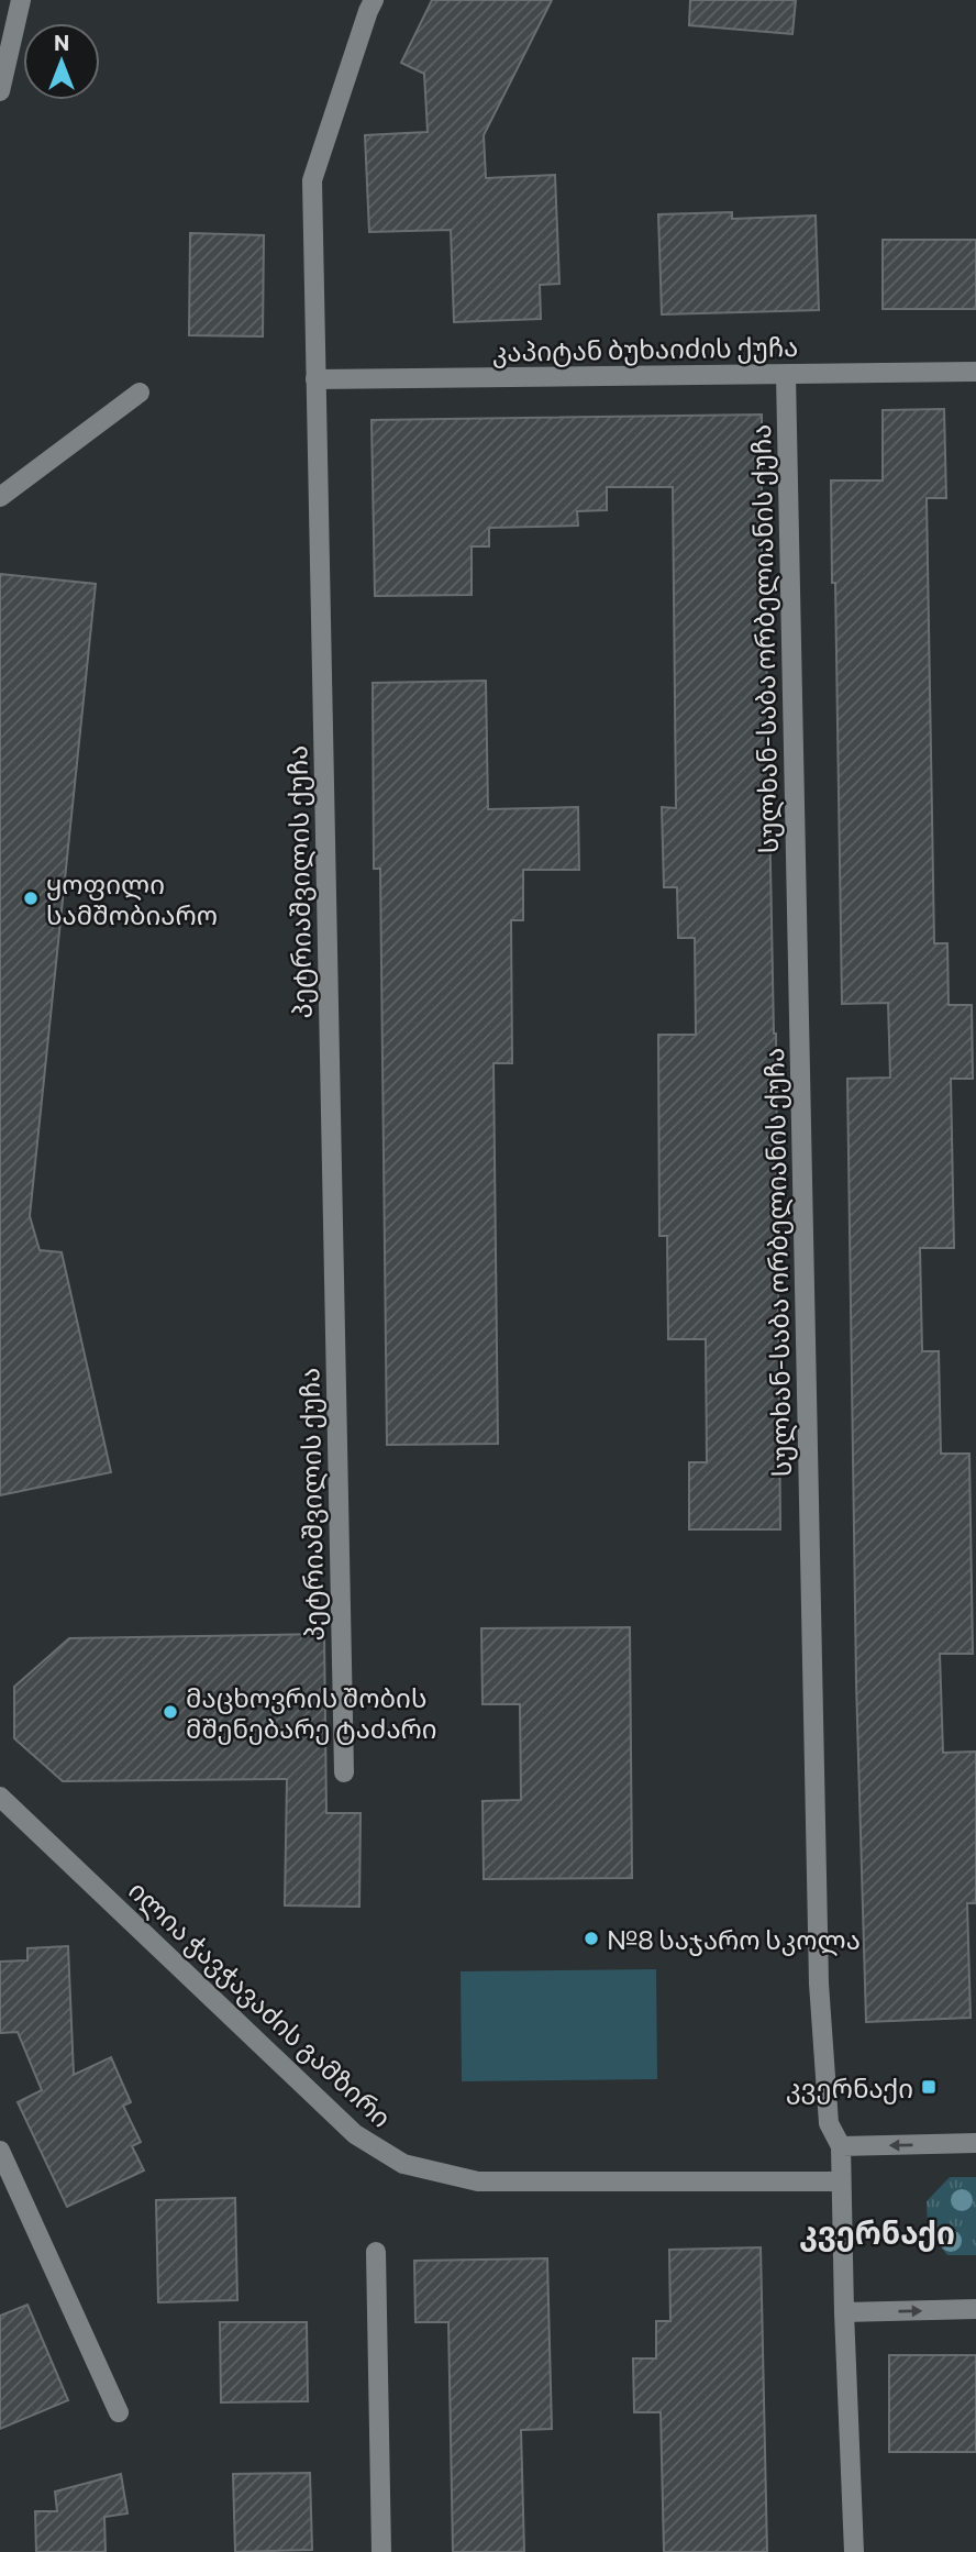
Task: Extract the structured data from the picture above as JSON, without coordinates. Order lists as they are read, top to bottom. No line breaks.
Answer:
{"streets":{"street":["კაპიტან ბუხაიძის ქუჩა","სულხან-საბა ორბელიანის ქუჩა","პეტრიაშვილის ქუჩა","ილია ჭავჭავაძის გამზირი"]},"crossings":[["კაპიტან ბუხაიძის ქუჩა","სულხან-საბა ორბელიანის ქუჩა"],["კაპიტან ბუხაიძის ქუჩა","პეტრიაშვილის ქუჩა"],["სულხან-საბა ორბელიანის ქუჩა","ილია ჭავჭავაძის გამზირი"]],"districts":["კვერნაქი"],"places":{"other":["ყოფილი სამშობიარო","მაცხოვრის შობის მშენებარე ტაძარი","№8 საჯარო სკოლა"],"transit":["კვერნაქი"]},"north":"top"}
